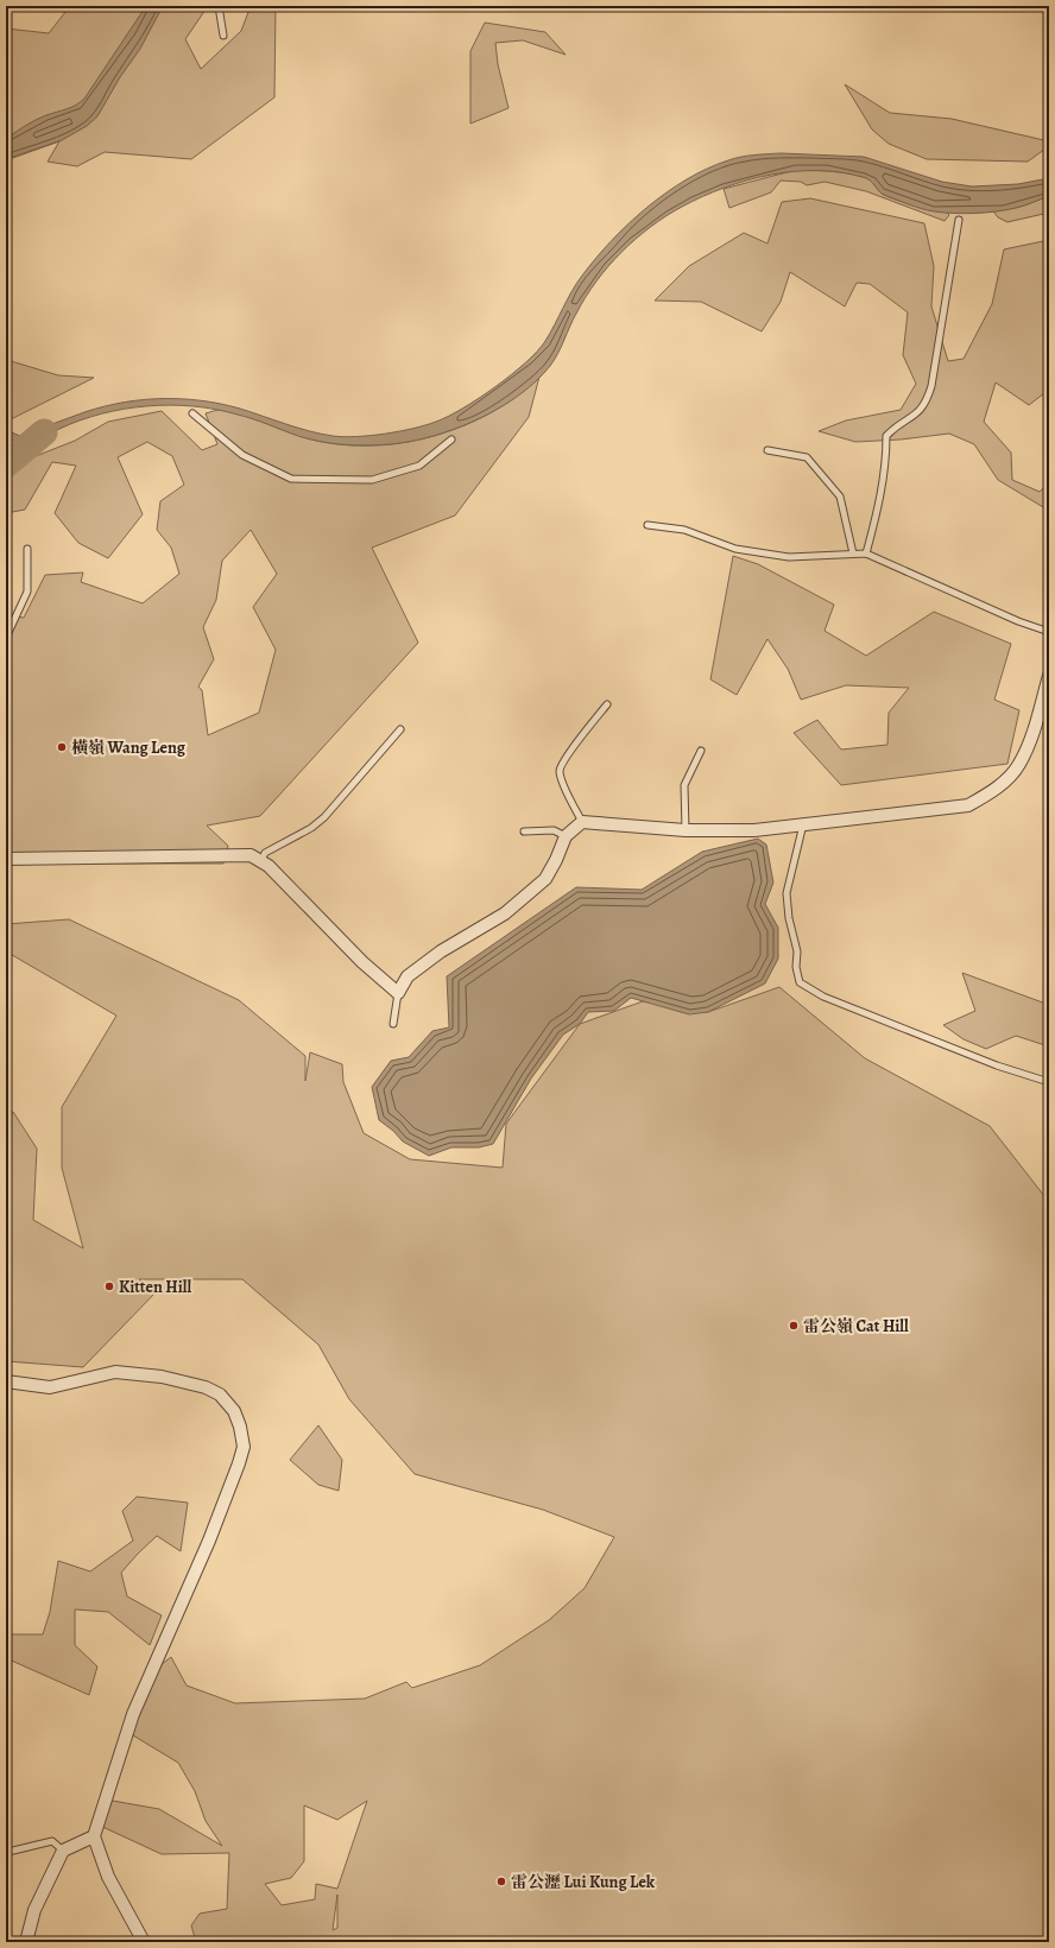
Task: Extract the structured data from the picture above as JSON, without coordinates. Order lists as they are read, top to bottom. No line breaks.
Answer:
{"places":["橫嶺 Wang Leng","Kitten Hill","雷公嶺 Cat Hill","雷公瀝 Lui Kung Lek"]}
